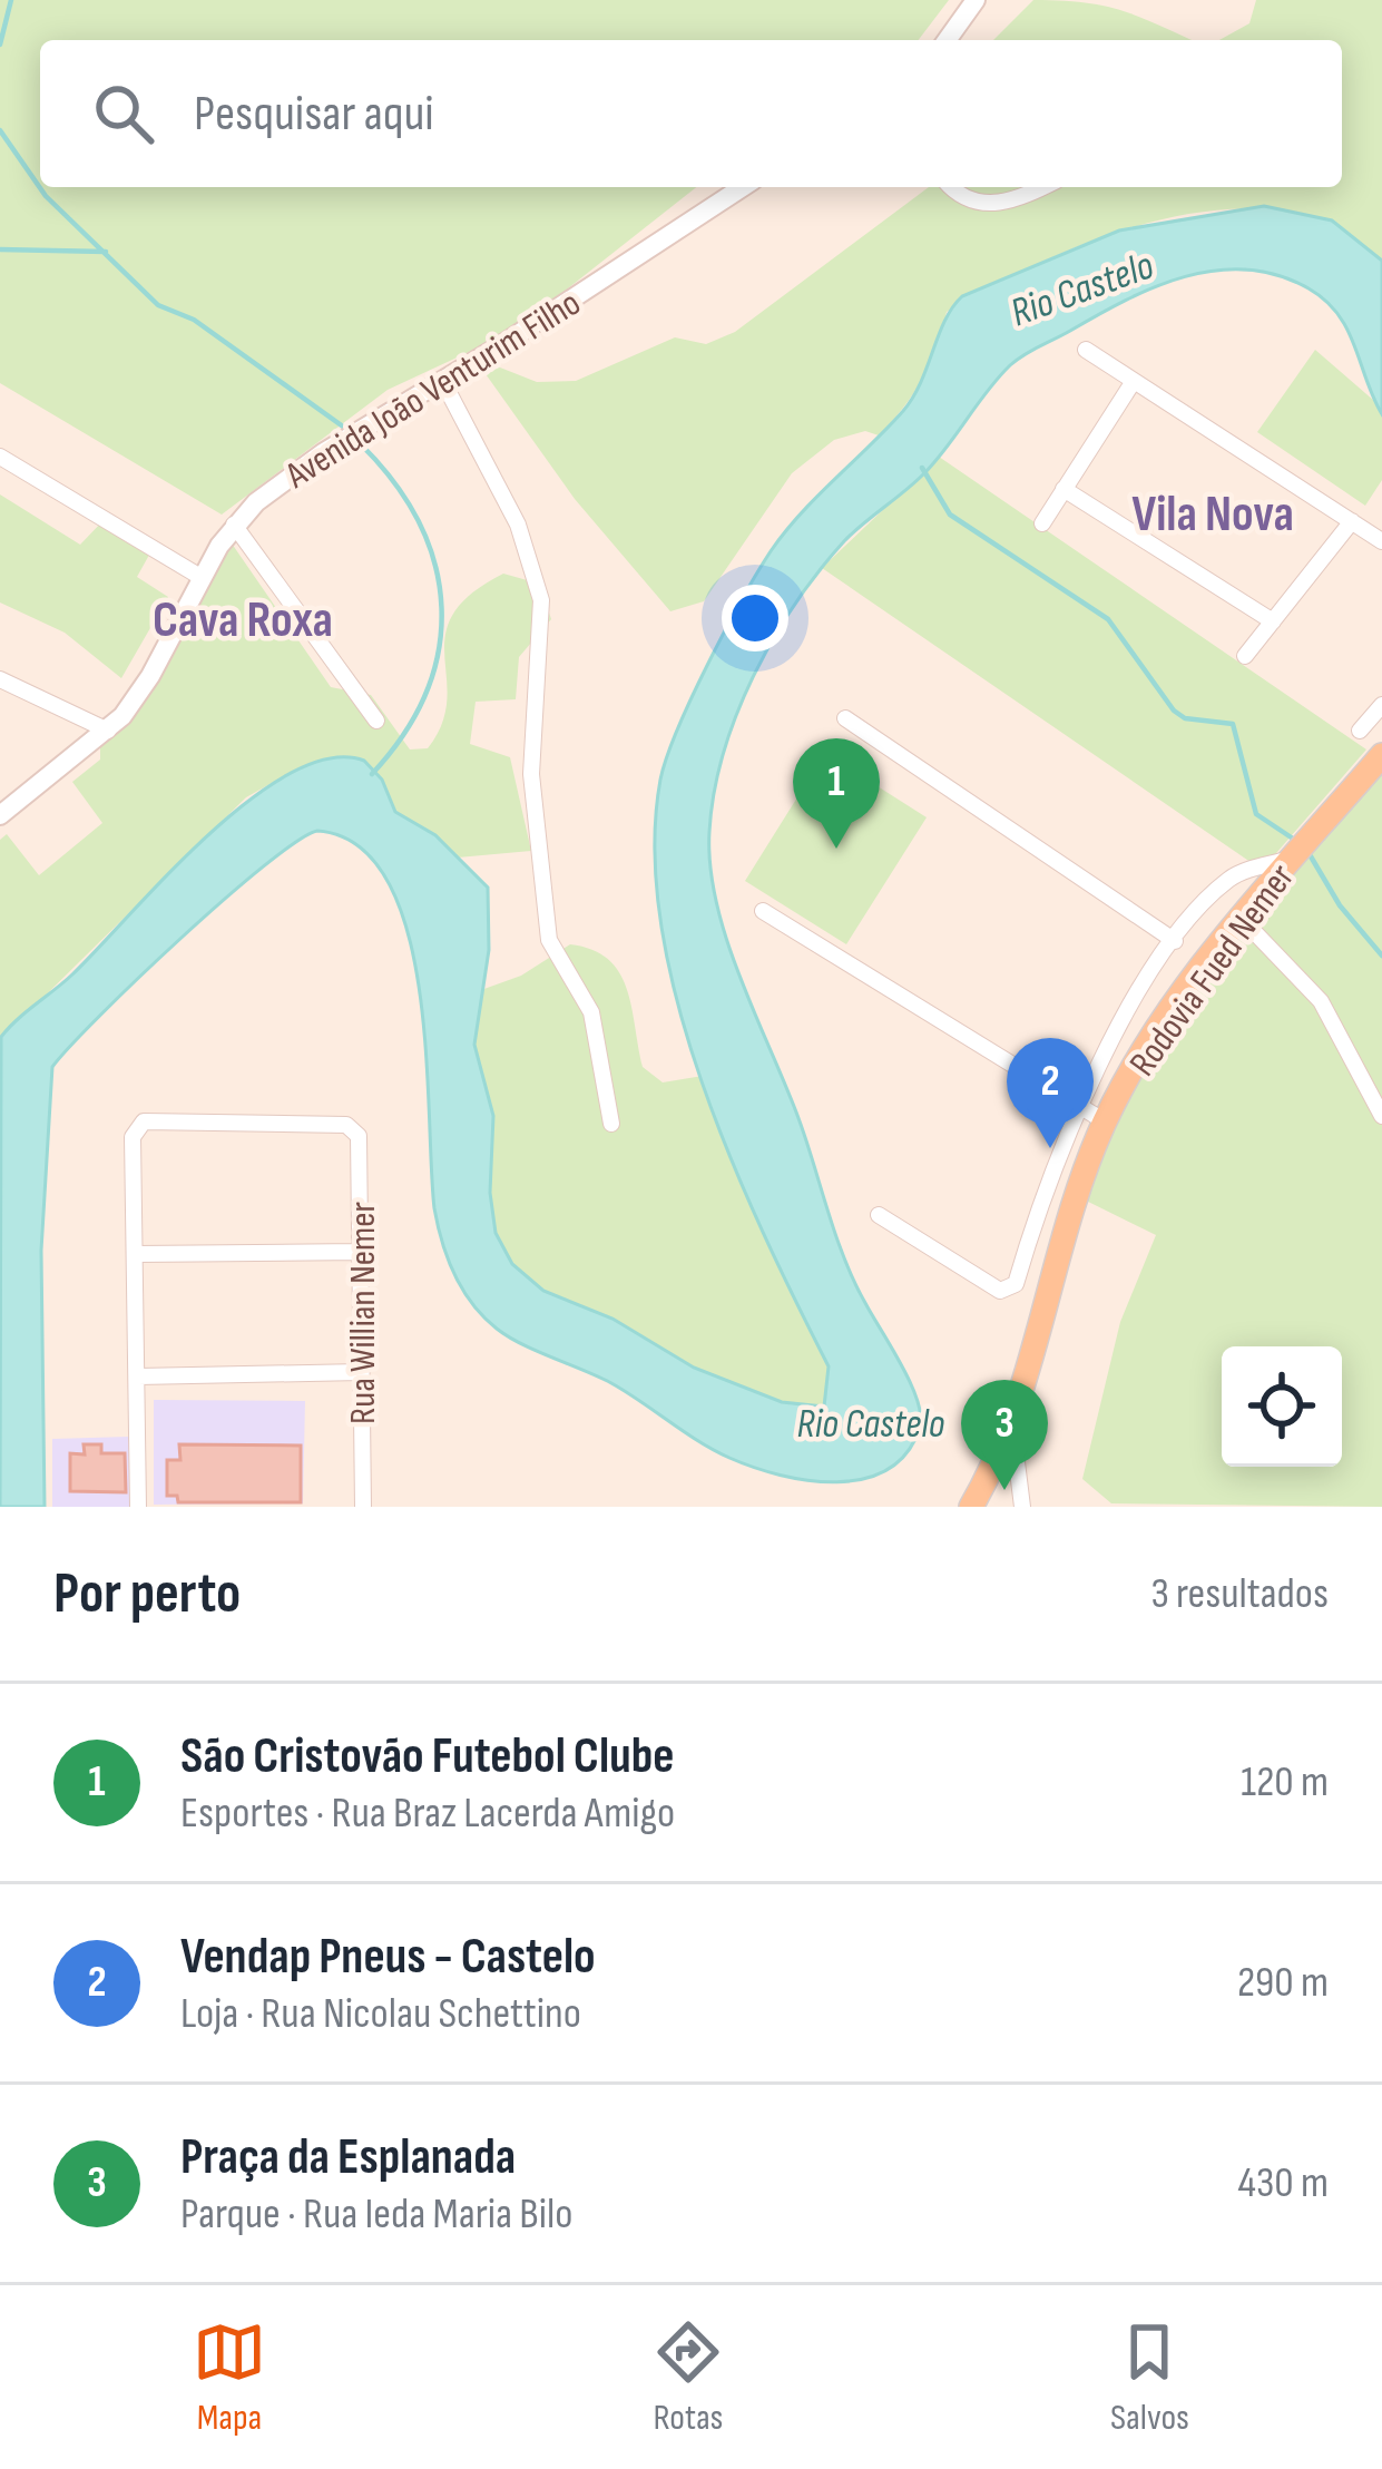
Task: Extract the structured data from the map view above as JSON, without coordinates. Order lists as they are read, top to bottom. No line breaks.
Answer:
{"streets":{"main road":["Rodovia Fued Nemer"],"street":["Avenida João Venturim Filho","Rua Willian Nemer"]},"districts":["Vila Nova","Cava Roxa"],"water":["Rio Castelo"],"page":{"search":"Pesquisar aqui","pins":["1","2","3"],"heading":["Por perto","3 resultados"],"list":[{"mark":"1","name":"São Cristovão Futebol Clube","note":"Esportes · Rua Braz Lacerda Amigo","value":"120 m"},{"mark":"2","name":"Vendap Pneus - Castelo","note":"Loja · Rua Nicolau Schettino","value":"290 m"},{"mark":"3","name":"Praça da Esplanada","note":"Parque · Rua Ieda Maria Bilo","value":"430 m"}],"nav":["Mapa","Rotas","Salvos"]}}
